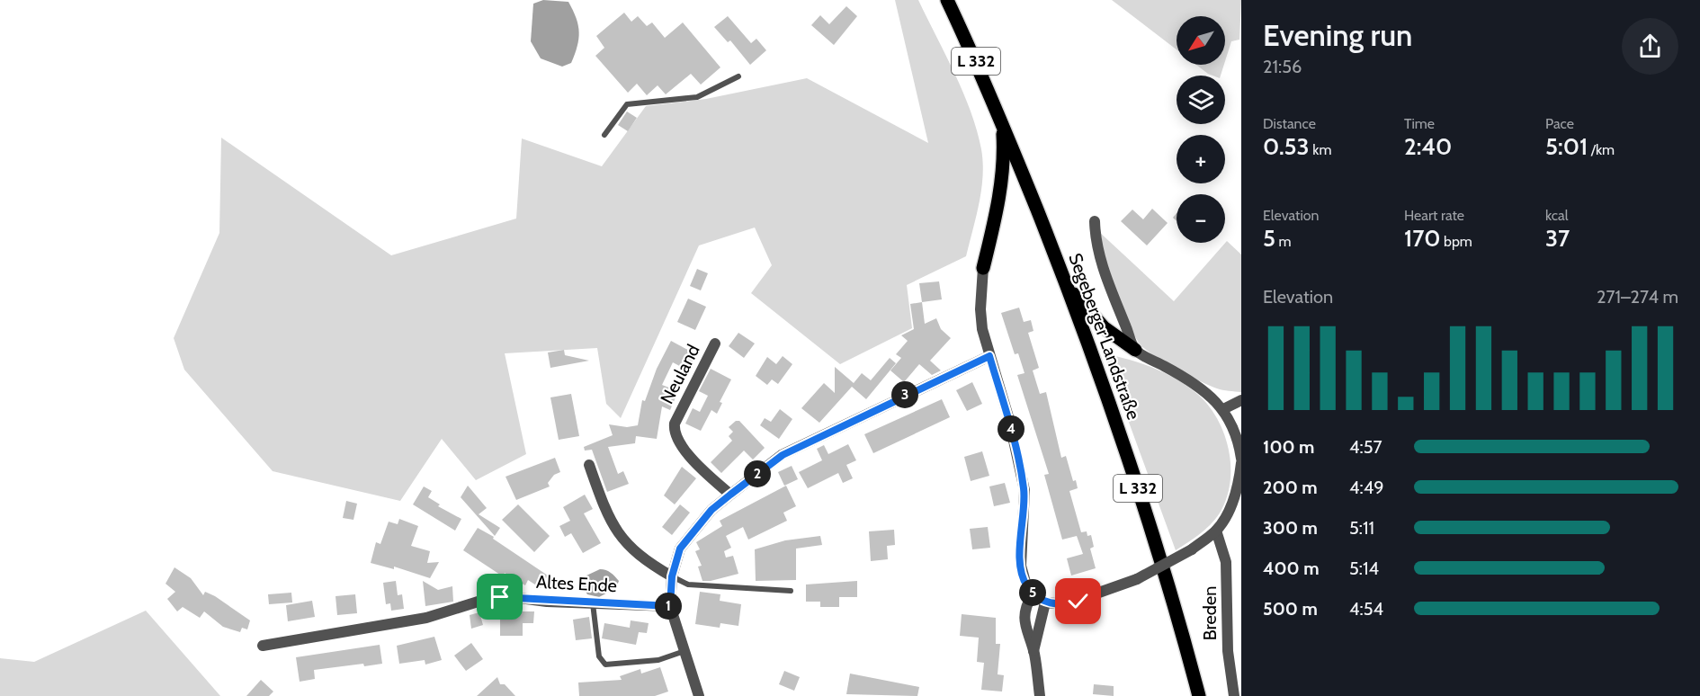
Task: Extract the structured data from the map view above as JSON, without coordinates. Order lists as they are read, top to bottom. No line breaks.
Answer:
{"streets":{"main road":["L 332","Segeberger Landstraße"],"street":["Neuland","Altes Ende","Breden"]},"north":"bottom left","page":{"heading":["Evening run","21:56"],"map_buttons":["+","−"],"stats":[["Distance","0.53 km"],["Time","2:40"],["Pace","5:01 /km"],["Elevation","5 m"],["Heart rate","170 bpm"],["kcal","37"]],"chart":["Elevation","271–274 m"],"pins":["3","4","2","5","1"],"list":[{"name":"100 m","note":"4:57"},{"name":"200 m","note":"4:49"},{"name":"300 m","note":"5:11"},{"name":"400 m","note":"5:14"},{"name":"500 m","note":"4:54"}]}}
